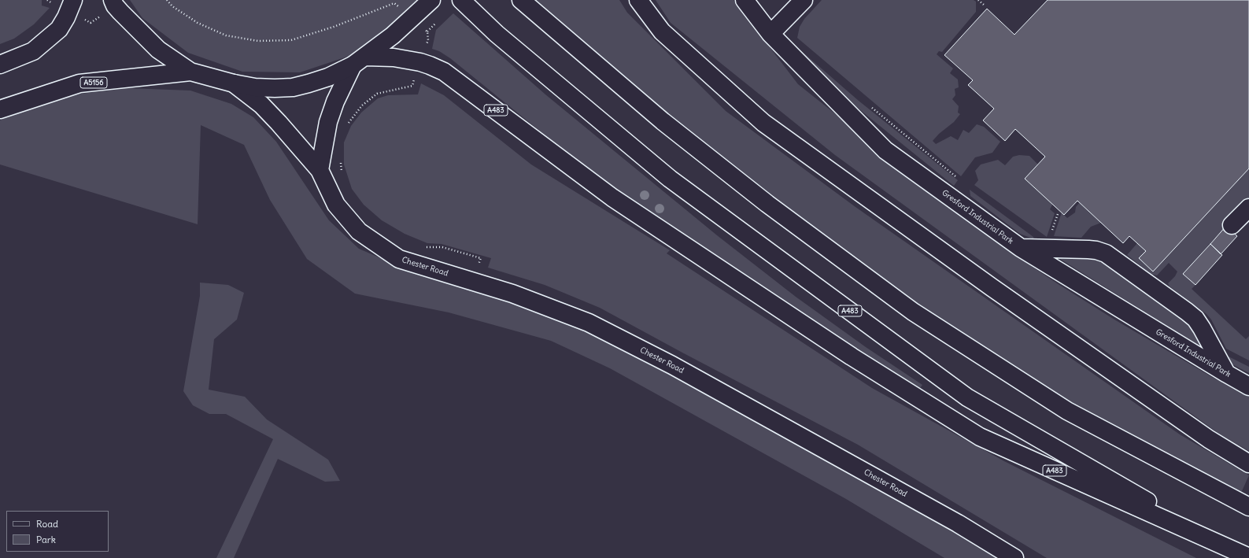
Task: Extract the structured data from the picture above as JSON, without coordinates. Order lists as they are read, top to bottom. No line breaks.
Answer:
{"streets":{"main road":["A5156","A483","Gresford Industrial Park","Chester Road"]},"legend":["Road","Park"]}
